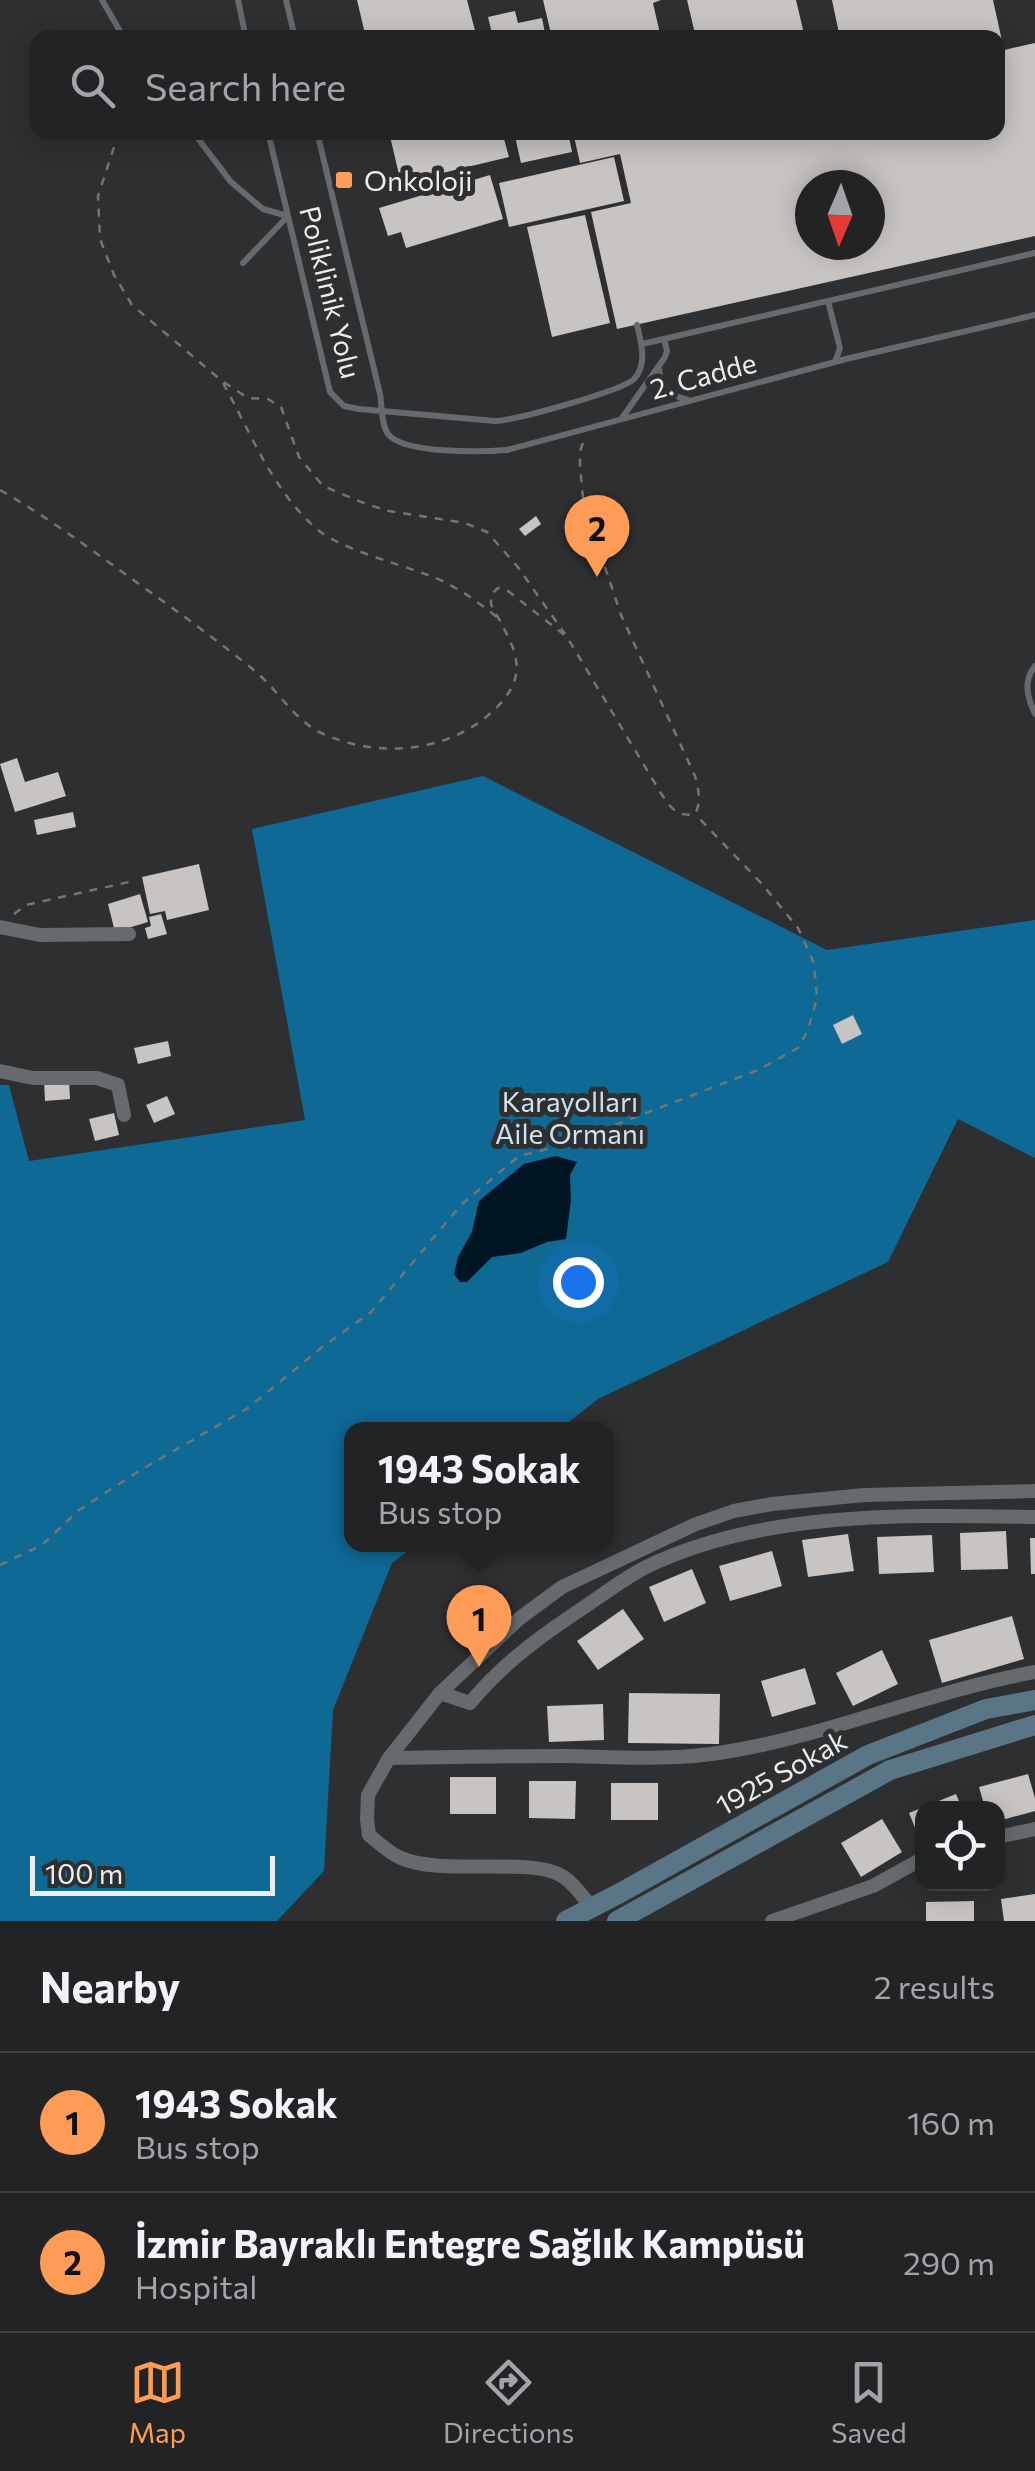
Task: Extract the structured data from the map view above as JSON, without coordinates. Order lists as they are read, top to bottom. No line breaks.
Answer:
{"streets":{"main road":["1925 Sokak"],"lane":["Poliklinik Yolu","2. Cadde"]},"crossings":[["Poliklinik Yolu","2. Cadde"]],"parks":["Karayolları Aile Ormanı"],"places":{"transit":["Onkoloji"]},"scale_bar":"100 m","north":"bottom","page":{"search":"Search here","pins":["2","1"],"popup":["1943 Sokak","Bus stop"],"scale":"100 m","heading":["Nearby","2 results"],"list":[{"mark":"1","name":"1943 Sokak","note":"Bus stop","value":"160 m"},{"mark":"2","name":"İzmir Bayraklı Entegre Sağlık Kampüsü","note":"Hospital","value":"290 m"}],"nav":["Map","Directions","Saved"]}}
